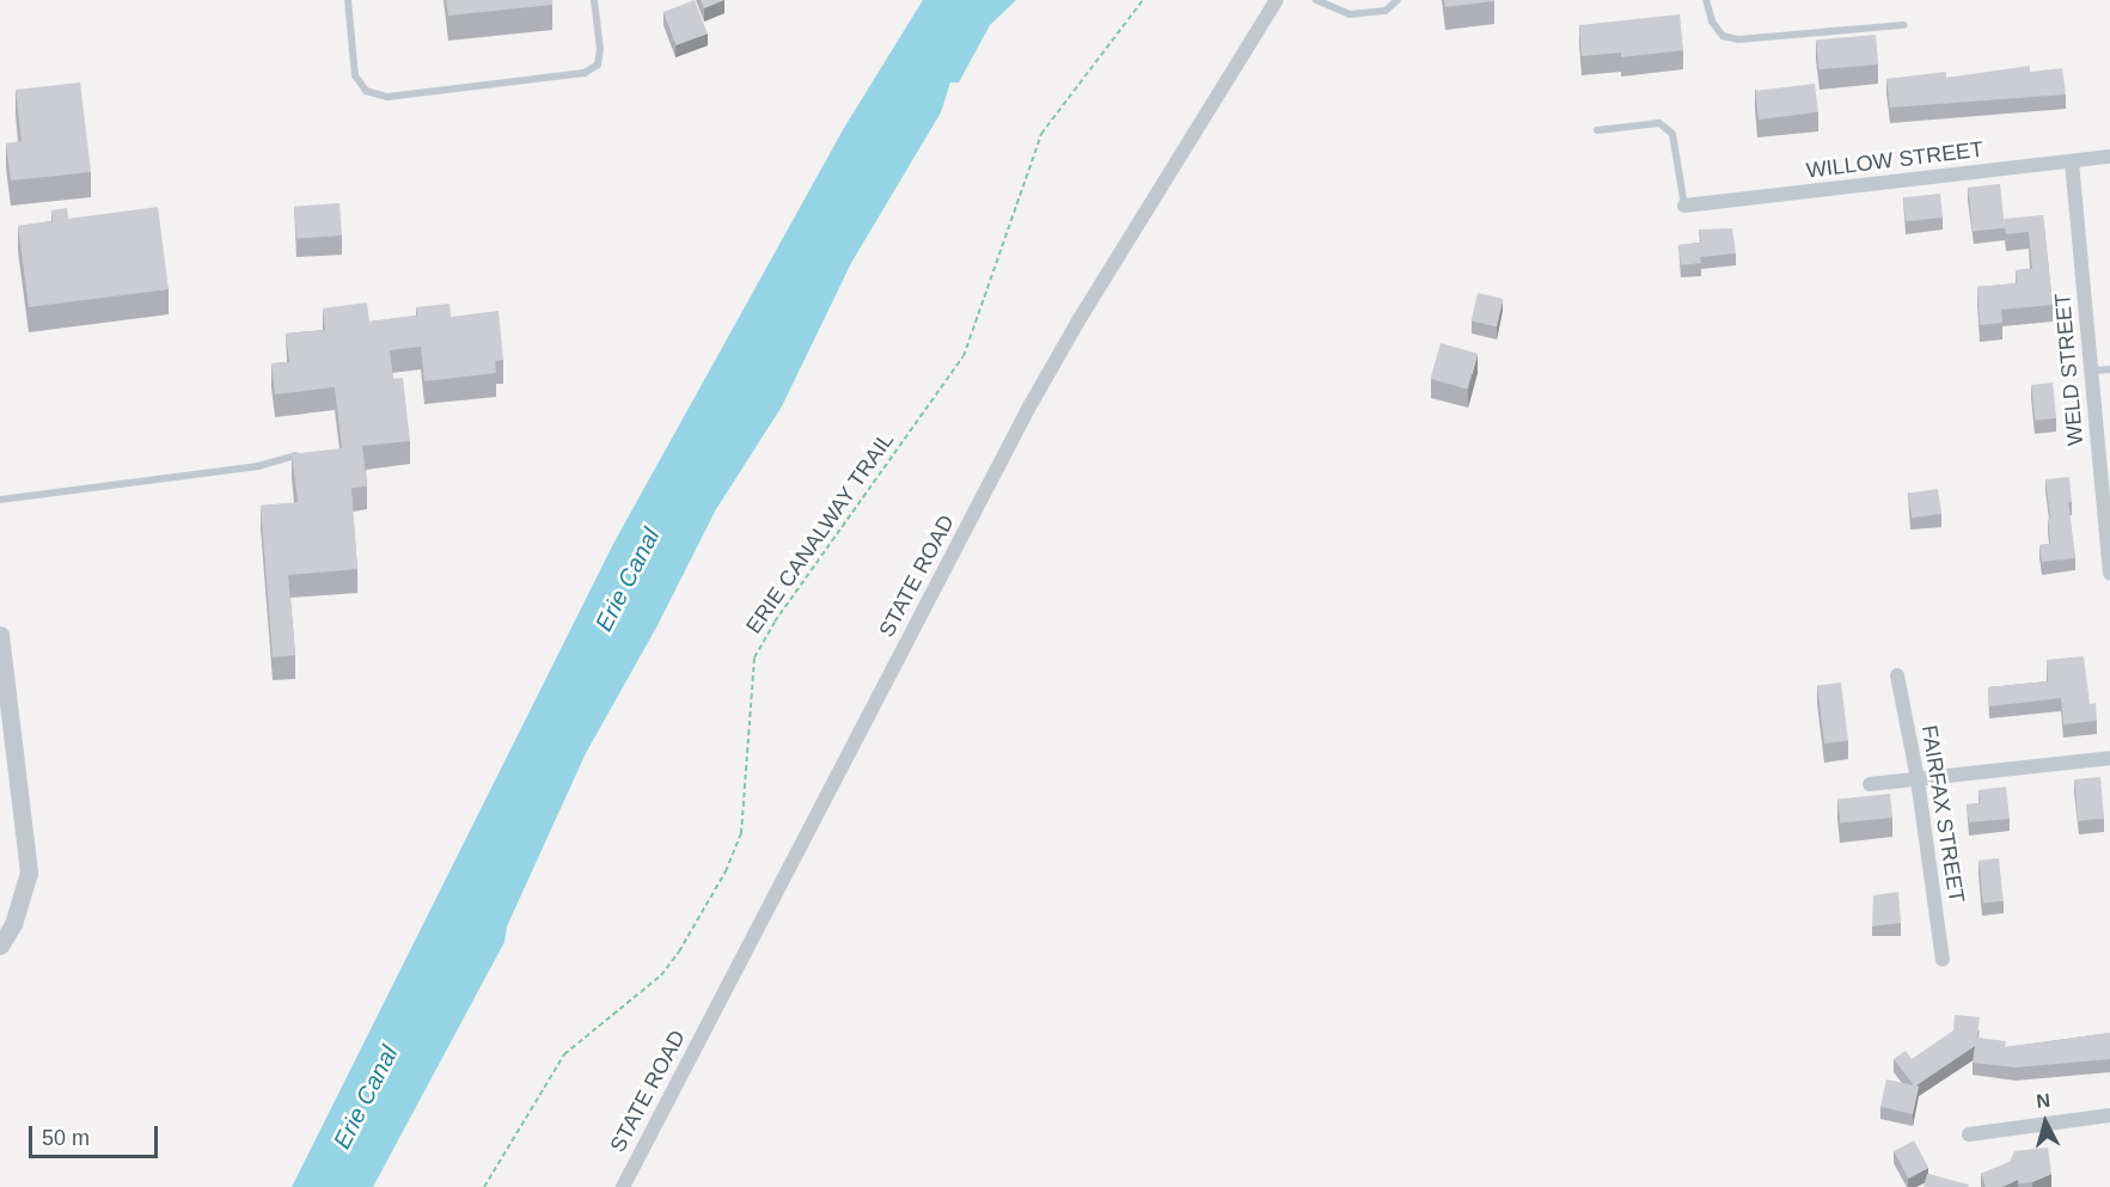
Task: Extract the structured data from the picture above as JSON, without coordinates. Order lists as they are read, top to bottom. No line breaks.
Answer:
{"streets":{"street":["WILLOW STREET","WELD STREET","STATE ROAD","FAIRFAX STREET"],"path":["ERIE CANALWAY TRAIL"]},"crossings":[["WILLOW STREET","WELD STREET"]],"water":["Erie Canal"],"scale_bar":"50 m","north":"top"}
